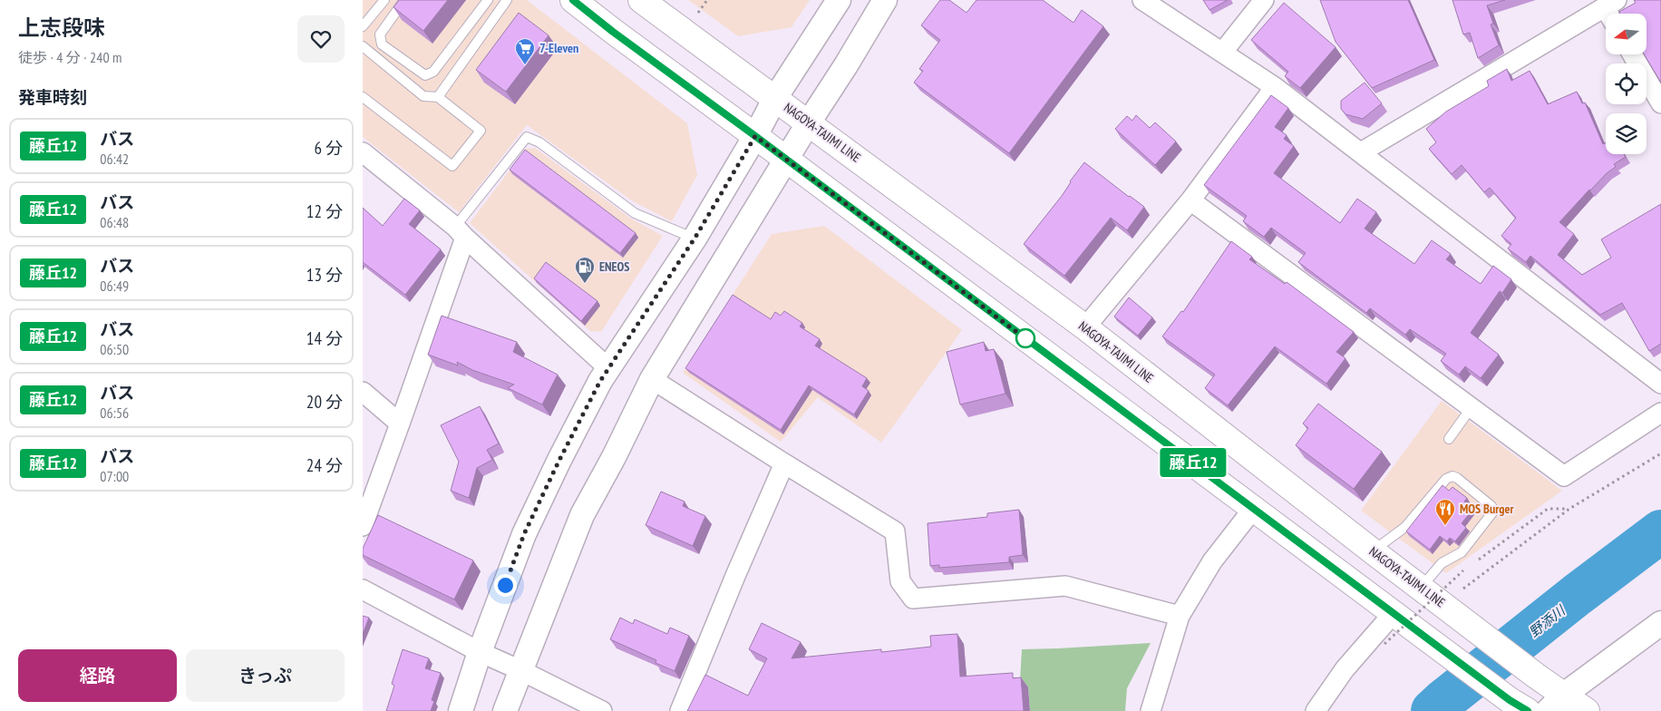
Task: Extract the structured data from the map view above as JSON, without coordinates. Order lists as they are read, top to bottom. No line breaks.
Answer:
{"streets":{"main road":["NAGOYA-TAJIMI LINE"]},"water":["野添川"],"places":{"supermarket":["7-Eleven"],"fuel station":["ENEOS"],"restaurant":["MOS Burger"]},"lines":["bus line 藤丘12"],"north":"left","page":{"heading":[["上志段味","徒歩 · 4 分 · 240 m"],"発車時刻"],"on_map":"藤丘12","list":[{"mark":"藤丘12","name":"バス","note":"06:42","value":"6 分"},{"mark":"藤丘12","name":"バス","note":"06:48","value":"12 分"},{"mark":"藤丘12","name":"バス","note":"06:49","value":"13 分"},{"mark":"藤丘12","name":"バス","note":"06:50","value":"14 分"},{"mark":"藤丘12","name":"バス","note":"06:56","value":"20 分"},{"mark":"藤丘12","name":"バス","note":"07:00","value":"24 分"}],"buttons":["経路","きっぷ"]}}
